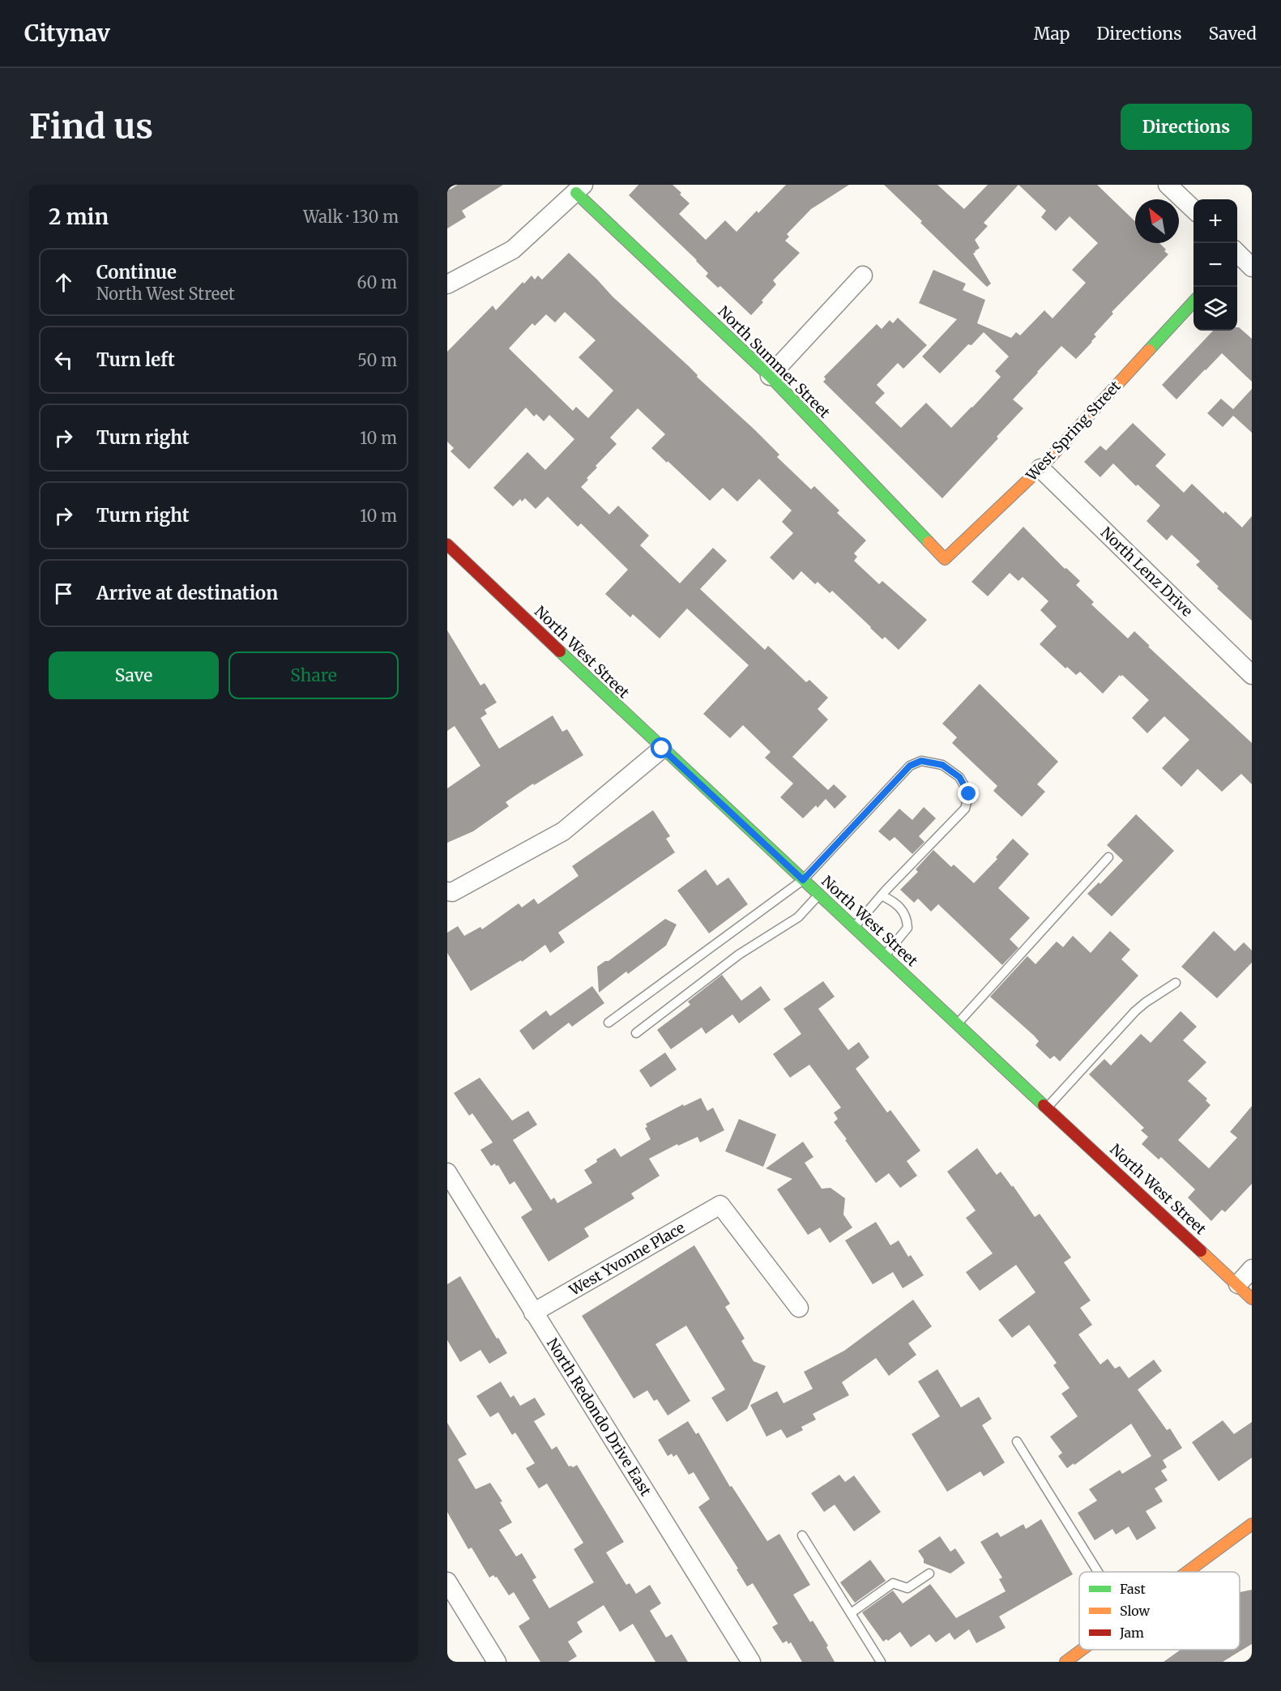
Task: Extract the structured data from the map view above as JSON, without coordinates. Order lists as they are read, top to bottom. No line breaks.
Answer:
{"streets":{"street":["North Summer Street","West Spring Street","North Lenz Drive","North West Street","West Yvonne Place","North Redondo Drive East"]},"crossings":[["North Summer Street","West Spring Street"],["West Spring Street","North Lenz Drive"],["West Yvonne Place","North Redondo Drive East"]],"legend":["Fast","Slow","Jam"],"north":"top left","page":{"header":"Citynav","nav":["Map","Directions","Saved"],"buttons":["Directions",["Save","Share"]],"title":"Find us","heading":["2 min","Walk · 130 m"],"map_buttons":["+","−"],"list":[["Continue","North West Street","60 m"],["Turn left","50 m"],["Turn right","10 m"],["Turn right","10 m"],"Arrive at destination"]}}
